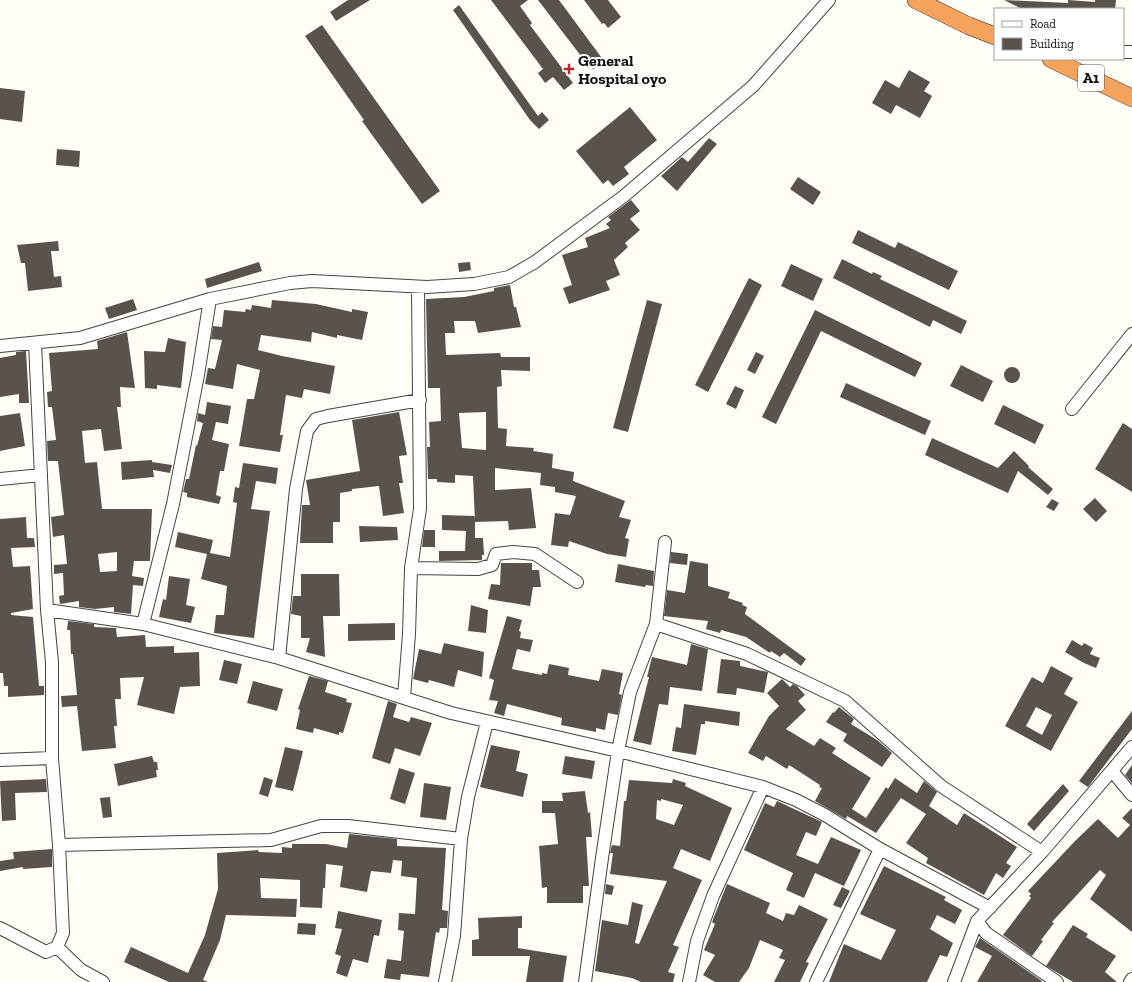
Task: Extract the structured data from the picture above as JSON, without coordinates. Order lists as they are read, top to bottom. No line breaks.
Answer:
{"streets":{"highway":["A1"]},"places":{"health":["General Hospital oyo"]},"legend":["Road","Building"]}
